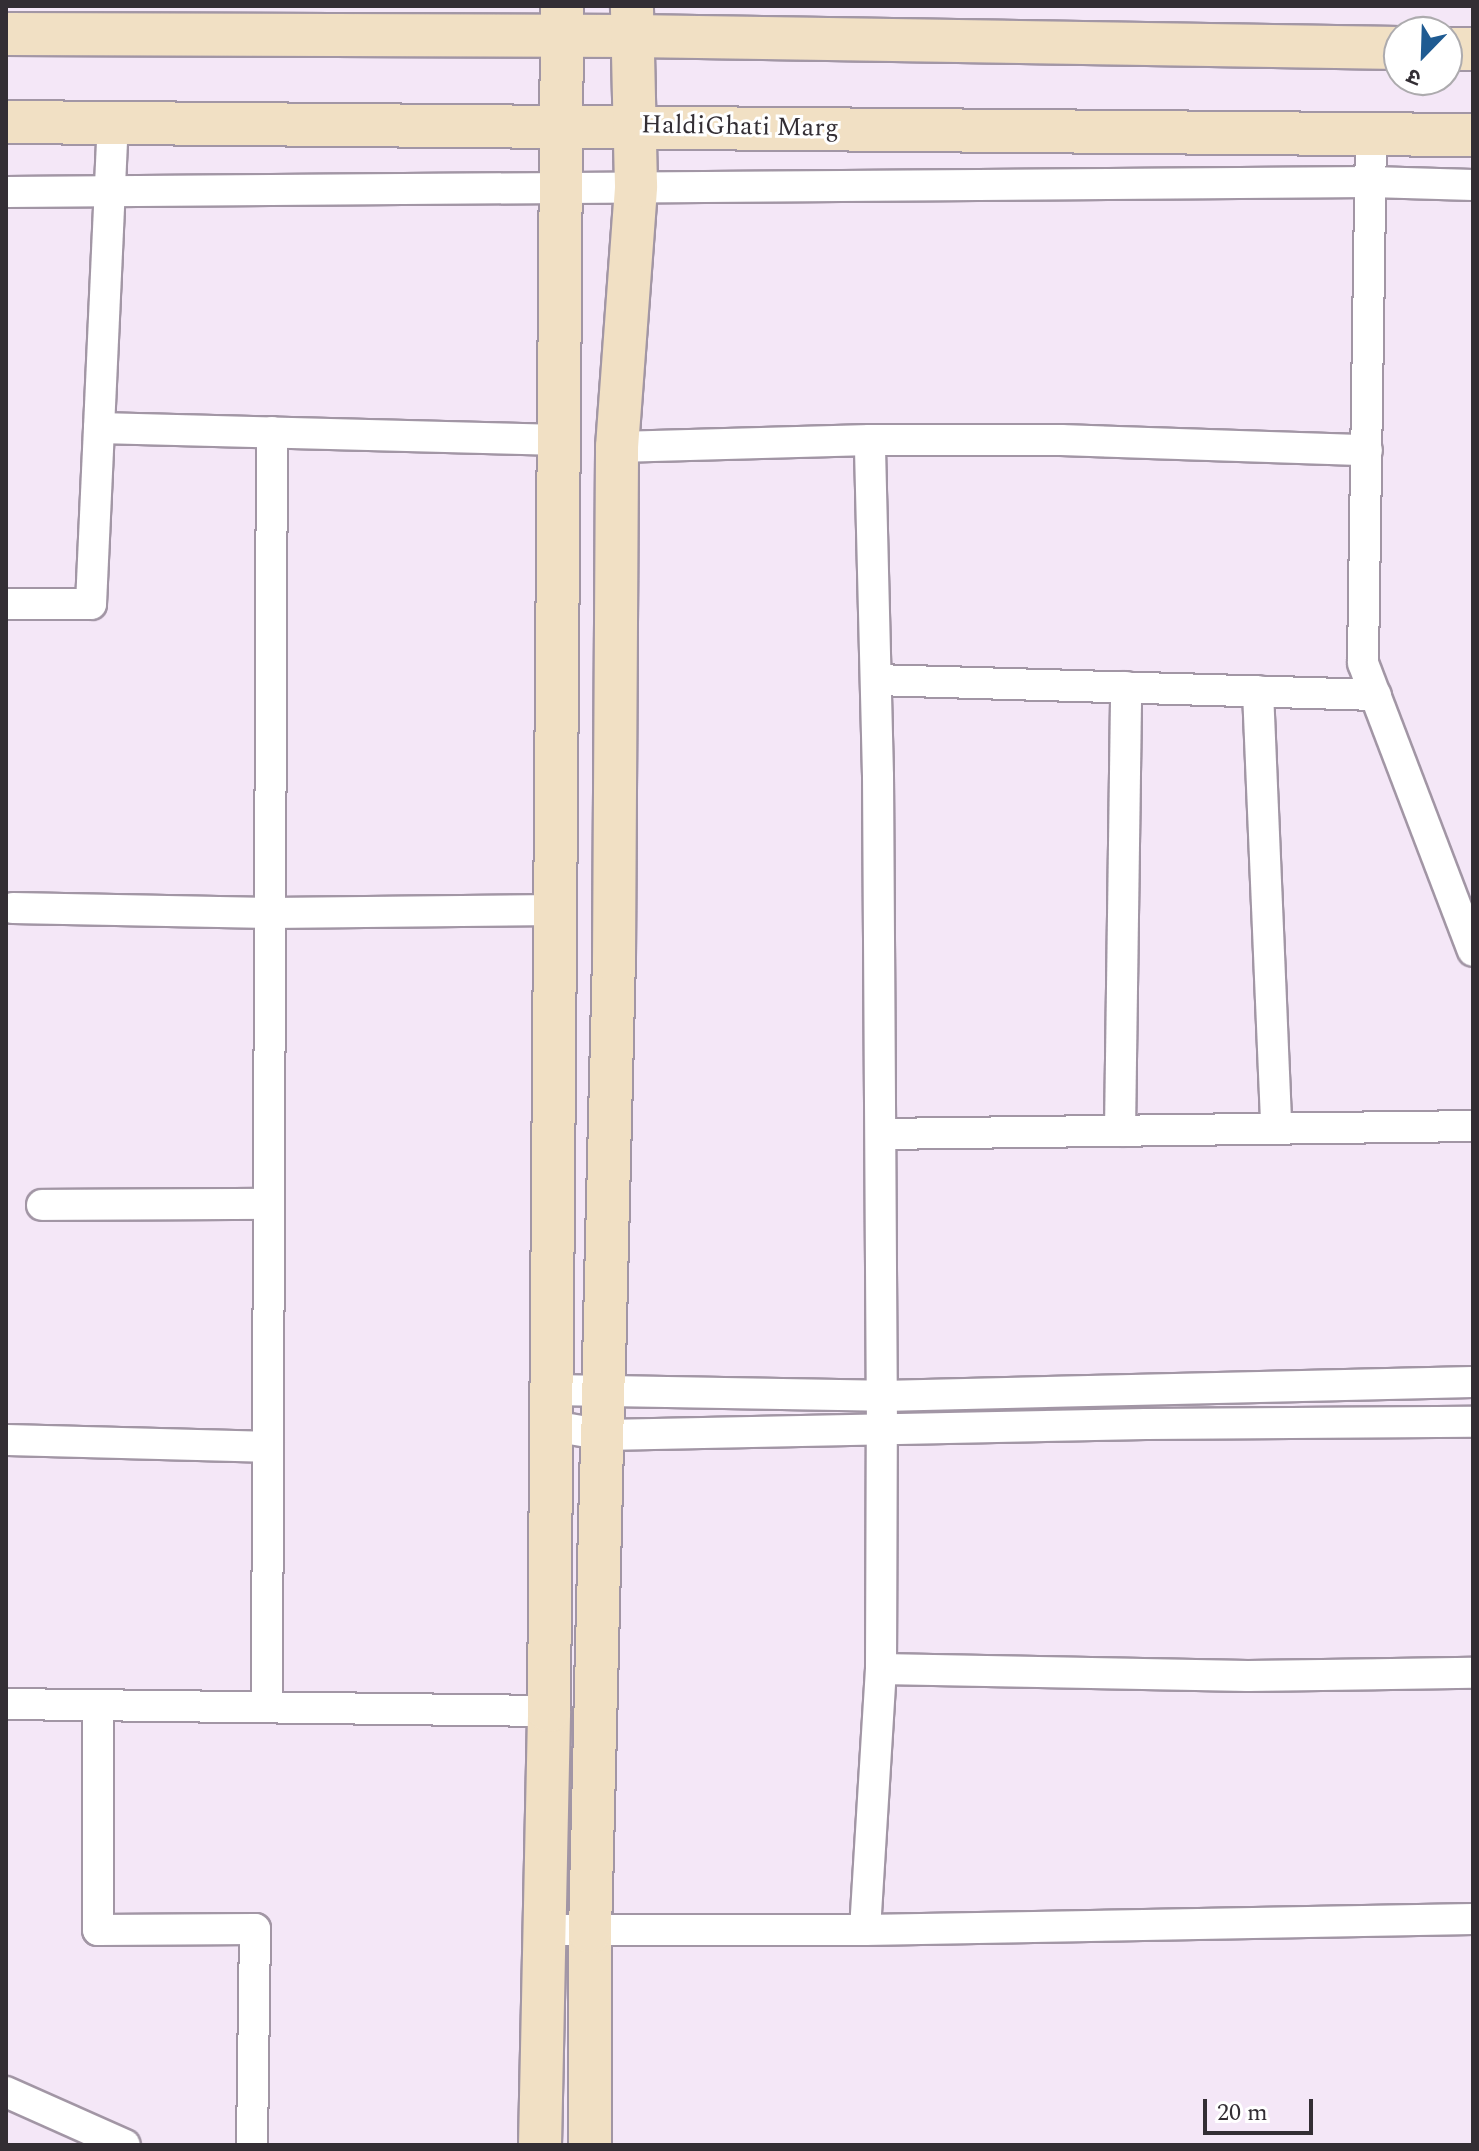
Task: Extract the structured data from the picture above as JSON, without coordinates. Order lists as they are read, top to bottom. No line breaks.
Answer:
{"streets":{"street":["HaldiGhati Marg"]},"scale_bar":"20 m","north":"bottom left"}
